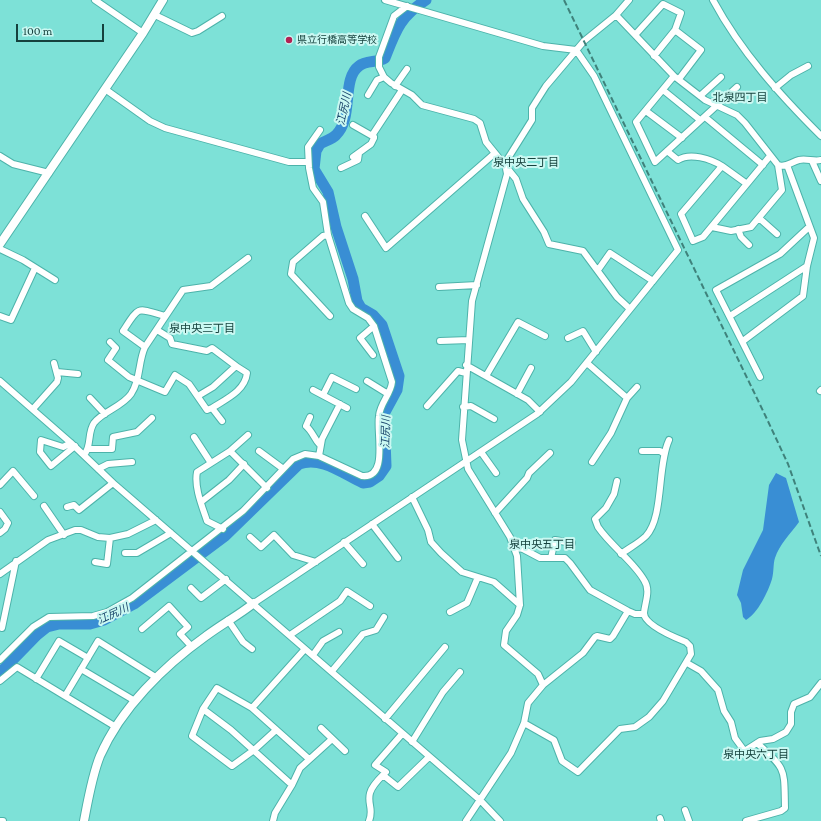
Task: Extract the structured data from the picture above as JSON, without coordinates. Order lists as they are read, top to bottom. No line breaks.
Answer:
{"districts":["北泉四丁目","泉中央二丁目","泉中央三丁目","泉中央五丁目","泉中央六丁目"],"water":["江尻川"],"places":["県立行橋高等学校"],"scale_bar":"100 m"}
